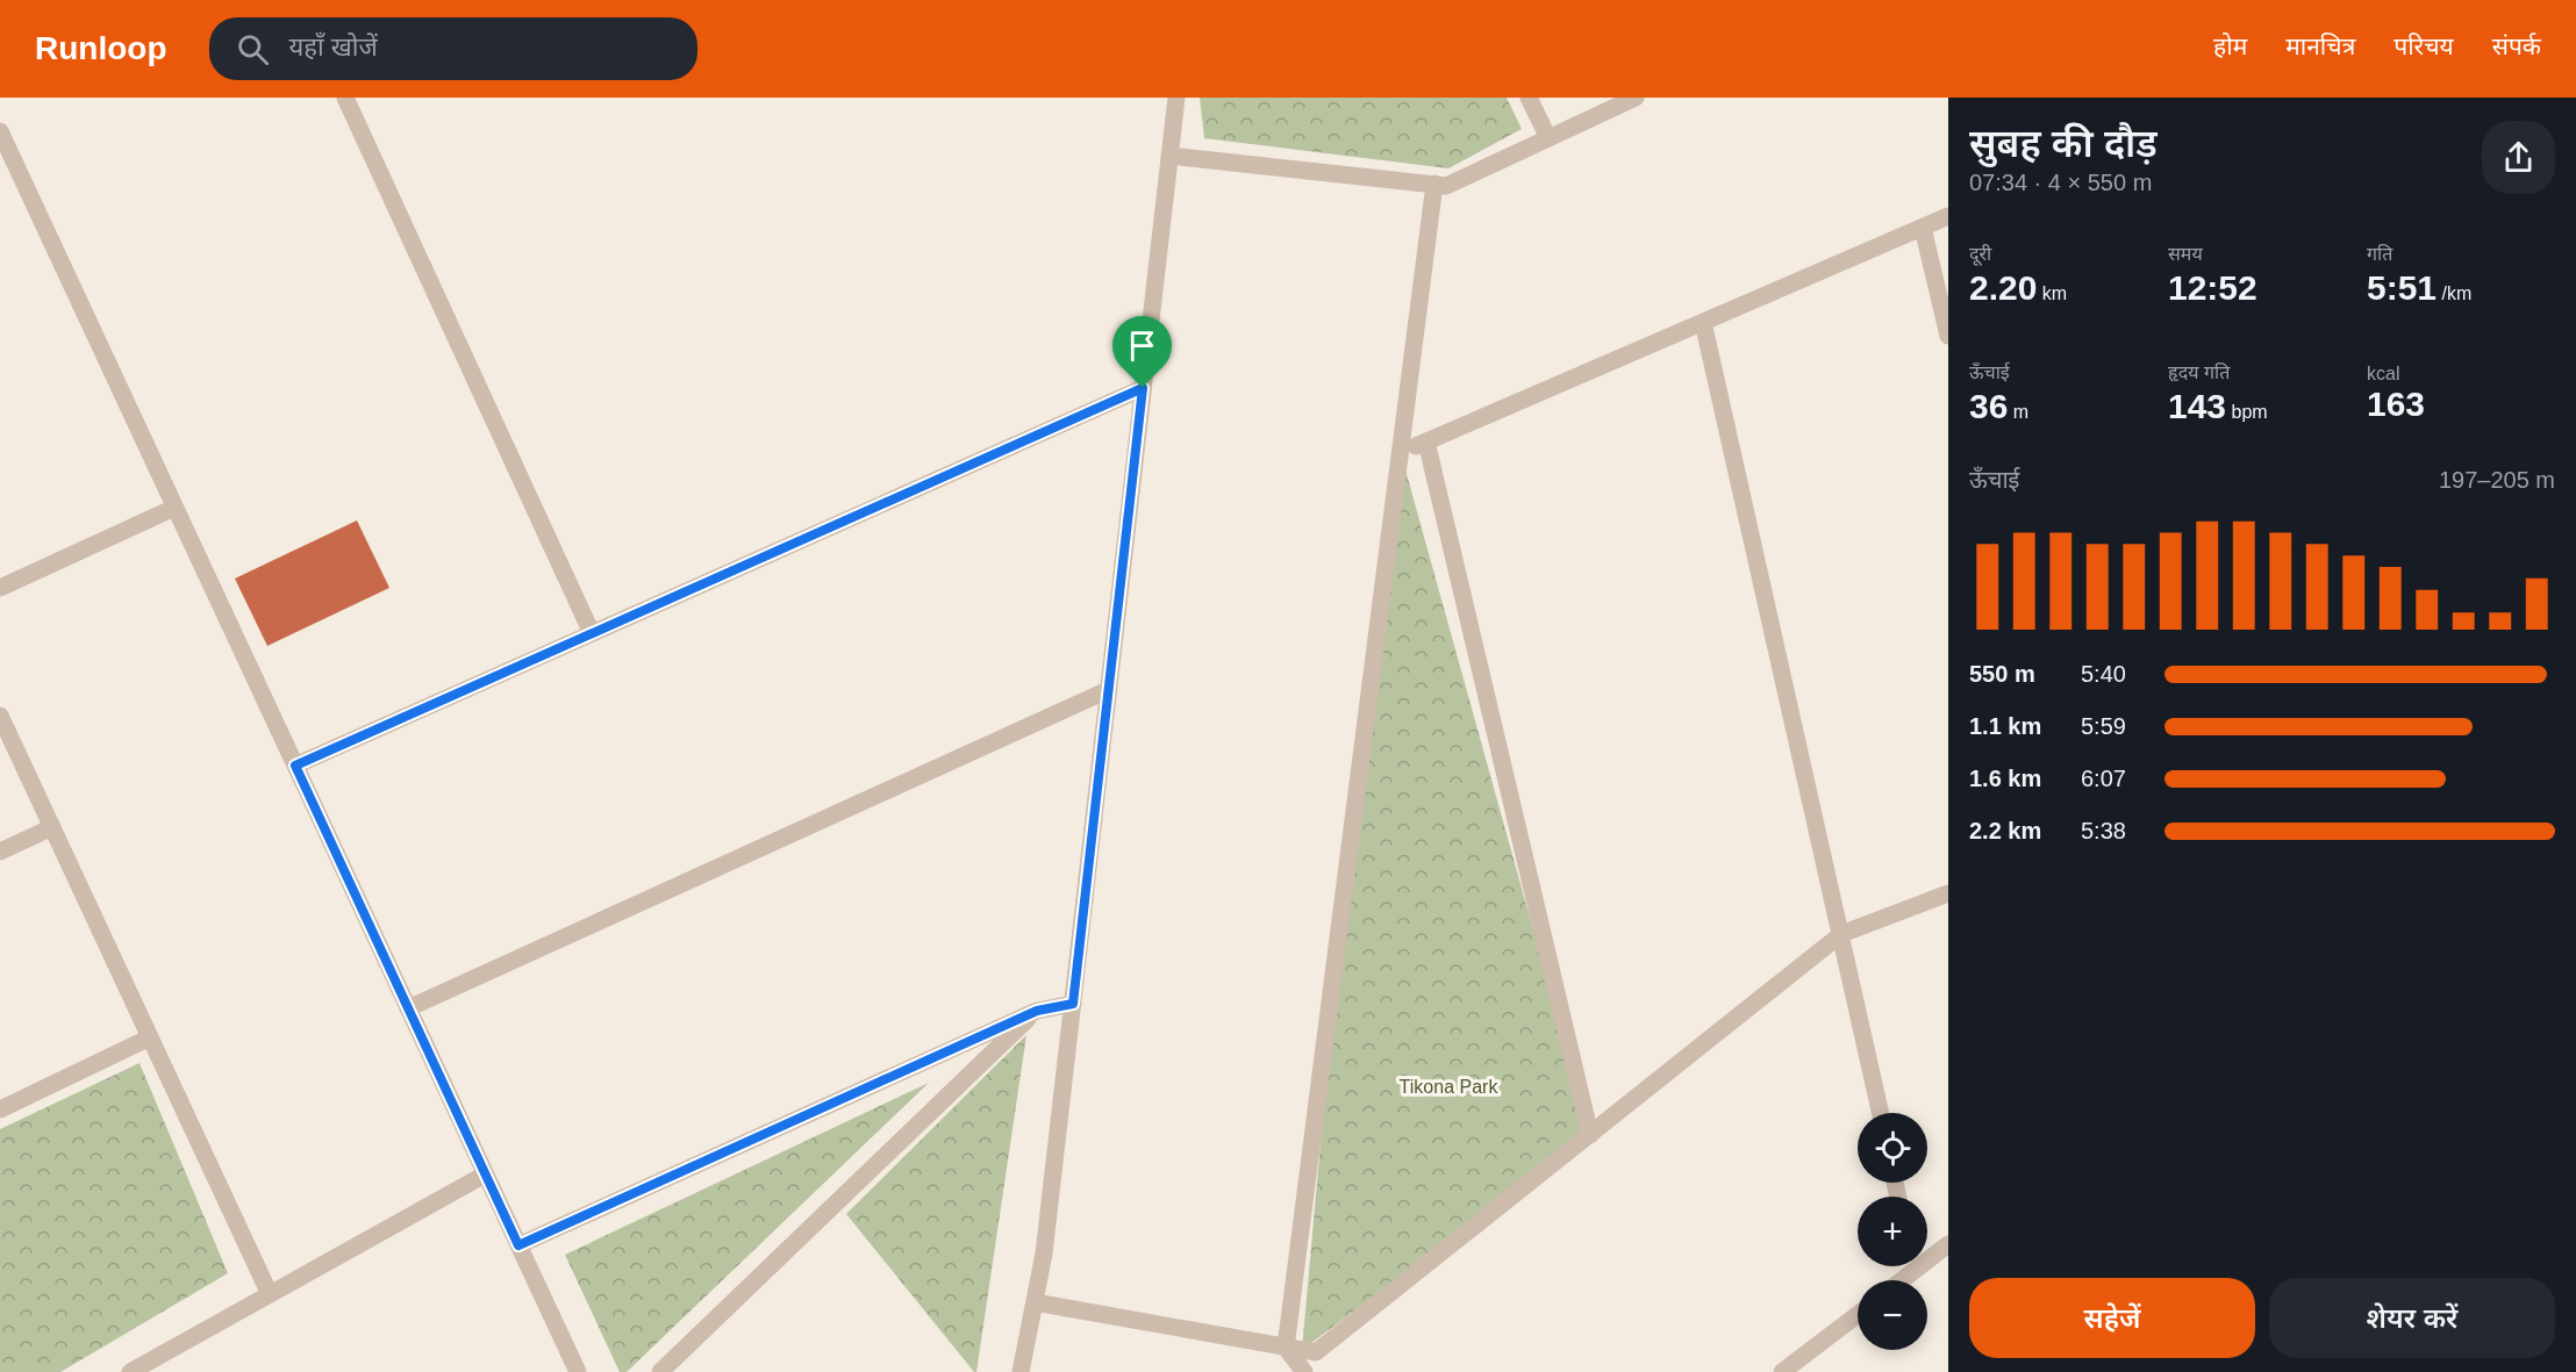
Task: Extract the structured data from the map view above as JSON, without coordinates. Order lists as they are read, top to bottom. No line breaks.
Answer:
{"parks":["Tikona Park"],"page":{"header":"Runloop","search":"यहाँ खोजें","nav":["होम","मानचित्र","परिचय","संपर्क"],"heading":["सुबह की दौड़","07:34 · 4 × 550 m"],"stats":[["दूरी","2.20 km"],["समय","12:52"],["गति","5:51 /km"],["ऊँचाई","36 m"],["हृदय गति","143 bpm"],["kcal","163"]],"chart":["ऊँचाई","197–205 m"],"list":[{"name":"550 m","note":"5:40"},{"name":"1.1 km","note":"5:59"},{"name":"1.6 km","note":"6:07"},{"name":"2.2 km","note":"5:38"}],"map_buttons":["+","−"],"buttons":["सहेजें","शेयर करें"]}}
